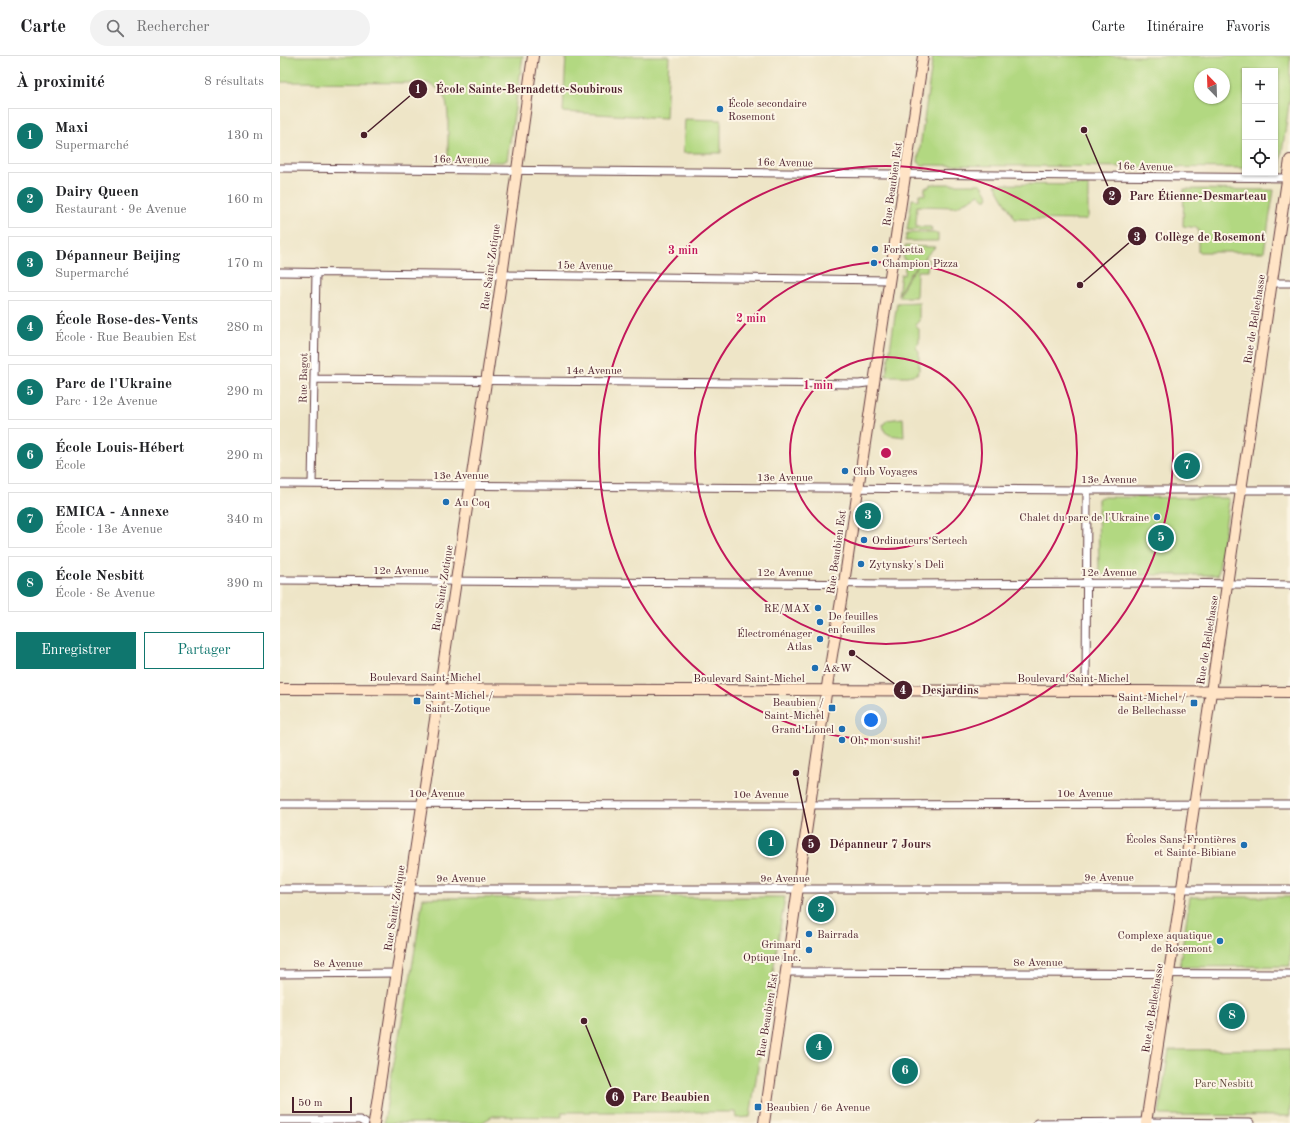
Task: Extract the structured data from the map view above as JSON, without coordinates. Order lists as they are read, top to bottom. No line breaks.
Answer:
{"streets":{"street":["16e Avenue","Rue Beaubien Est","15e Avenue","Rue Saint-Zotique","Rue de Bellechasse","14e Avenue","Rue Bagot","13e Avenue","12e Avenue","Boulevard Saint-Michel","10e Avenue","9e Avenue","8e Avenue"]},"crossings":[["16e Avenue","Rue Beaubien Est"],["16e Avenue","Rue Saint-Zotique"],["16e Avenue","Rue de Bellechasse"],["Rue Beaubien Est","15e Avenue"],["Rue Beaubien Est","14e Avenue"],["Rue Beaubien Est","13e Avenue"],["Rue Beaubien Est","12e Avenue"],["Rue Beaubien Est","Boulevard Saint-Michel"],["Rue Beaubien Est","10e Avenue"],["Rue Beaubien Est","9e Avenue"],["Rue Beaubien Est","8e Avenue"],["15e Avenue","Rue Saint-Zotique"],["15e Avenue","Rue Bagot"],["Rue Saint-Zotique","14e Avenue"],["Rue Saint-Zotique","13e Avenue"],["Rue Saint-Zotique","12e Avenue"],["Rue Saint-Zotique","Boulevard Saint-Michel"],["Rue Saint-Zotique","10e Avenue"],["Rue Saint-Zotique","9e Avenue"],["Rue Saint-Zotique","8e Avenue"],["Rue de Bellechasse","13e Avenue"],["Rue de Bellechasse","12e Avenue"],["Rue de Bellechasse","Boulevard Saint-Michel"],["Rue de Bellechasse","10e Avenue"],["Rue de Bellechasse","9e Avenue"],["Rue de Bellechasse","8e Avenue"],["14e Avenue","Rue Bagot"],["Rue Bagot","13e Avenue"]],"parks":["Parc Nesbitt"],"places":{"other":["École secondaire Rosemont","Parc Étienne-Desmarteau","École Sainte-Bernadette-Soubirous","Forketta","Champion Pizza","Collège de Rosemont","Club Voyages","Au Coq","Chalet du parc de l'Ukraine","Ordinateurs Sertech","Zytynsky's Deli","RE/MAX","De feuilles en feuilles","Électroménager Atlas","Desjardins","A&W","Grand Lionel","Oh, mon sushi!","Dépanneur 7 Jours","Écoles Sans-Frontières et Sainte-Bibiane","Bairrada","Complexe aquatique de Rosemont","Grimard Optique Inc.","Parc Beaubien"],"transit":["Saint-Michel / Saint-Zotique","Saint-Michel / de Bellechasse","Beaubien / Saint-Michel","Beaubien / 6e Avenue"]},"scale_bar":"50 m","north":"top left","page":{"header":"Carte","search":"Rechercher","nav":["Carte","Itinéraire","Favoris"],"heading":["À proximité","8 résultats"],"map_buttons":["+","−"],"list":[{"mark":"1","name":"Maxi","note":"Supermarché","value":"130 m"},{"mark":"2","name":"Dairy Queen","note":"Restaurant · 9e Avenue","value":"160 m"},{"mark":"3","name":"Dépanneur Beijing","note":"Supermarché","value":"170 m"},{"mark":"4","name":"École Rose-des-Vents","note":"École · Rue Beaubien Est","value":"280 m"},{"mark":"5","name":"Parc de l'Ukraine","note":"Parc · 12e Avenue","value":"290 m"},{"mark":"6","name":"École Louis-Hébert","note":"École","value":"290 m"},{"mark":"7","name":"EMICA - Annexe","note":"École · 13e Avenue","value":"340 m"},{"mark":"8","name":"École Nesbitt","note":"École · 8e Avenue","value":"390 m"}],"pins":["7","3","5","1","2","8","4","6"],"buttons":["Enregistrer","Partager"],"scale":"50 m"},"rings":["3 min","2 min","1 min"]}
